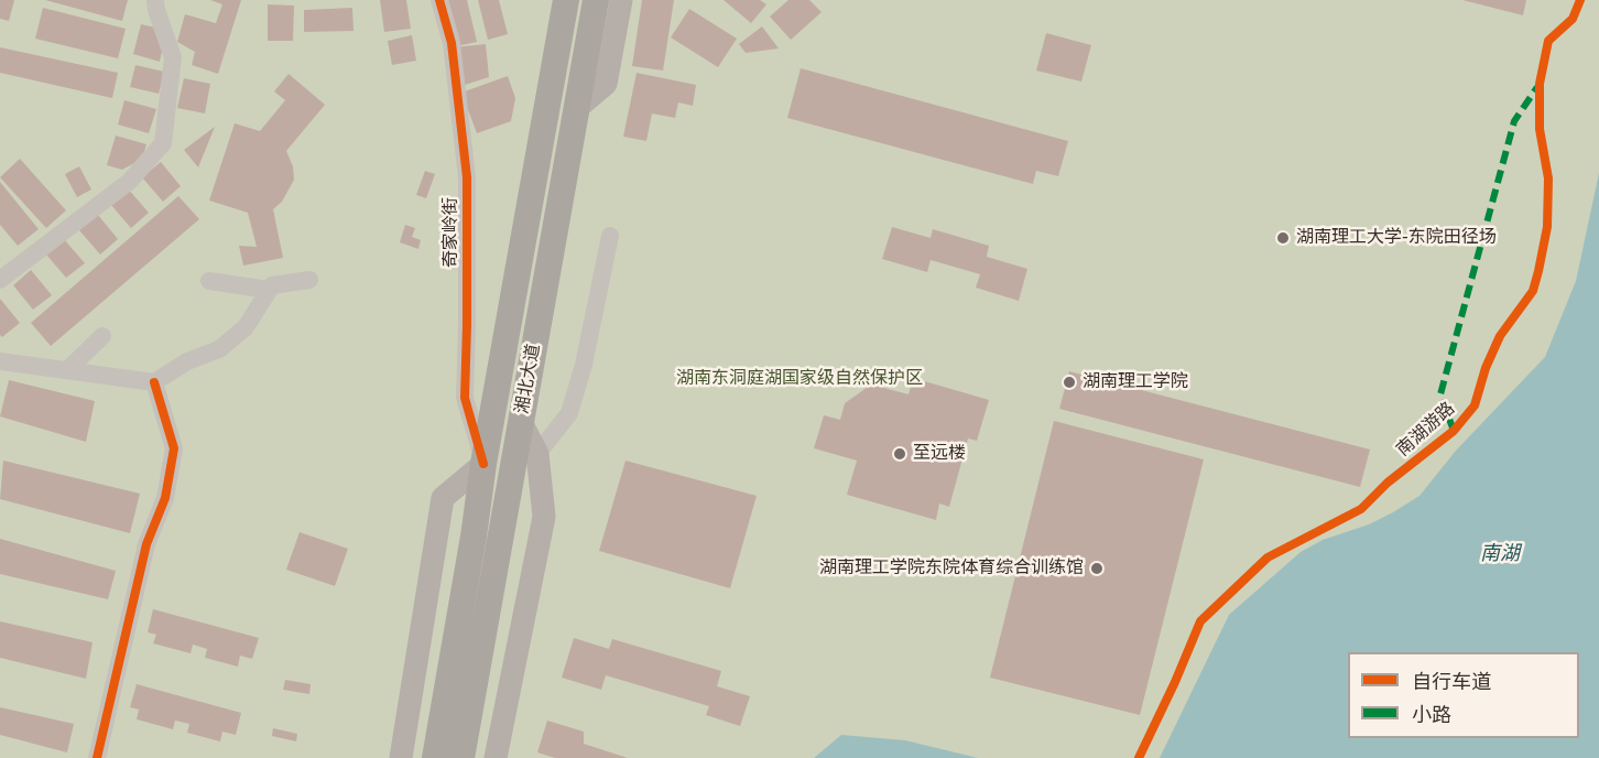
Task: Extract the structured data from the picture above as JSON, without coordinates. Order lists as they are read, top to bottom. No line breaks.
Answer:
{"streets":{"highway":["湘北大道"],"street":["奇家岭街"],"cycle path":["南湖游路"]},"crossings":[["奇家岭街","湘北大道"]],"water":["南湖"],"parks":["湖南东洞庭湖国家级自然保护区"],"places":["湖南理工大学-东院田径场","湖南理工学院","至远楼","湖南理工学院东院体育综合训练馆"],"legend":["自行车道","小路"]}
